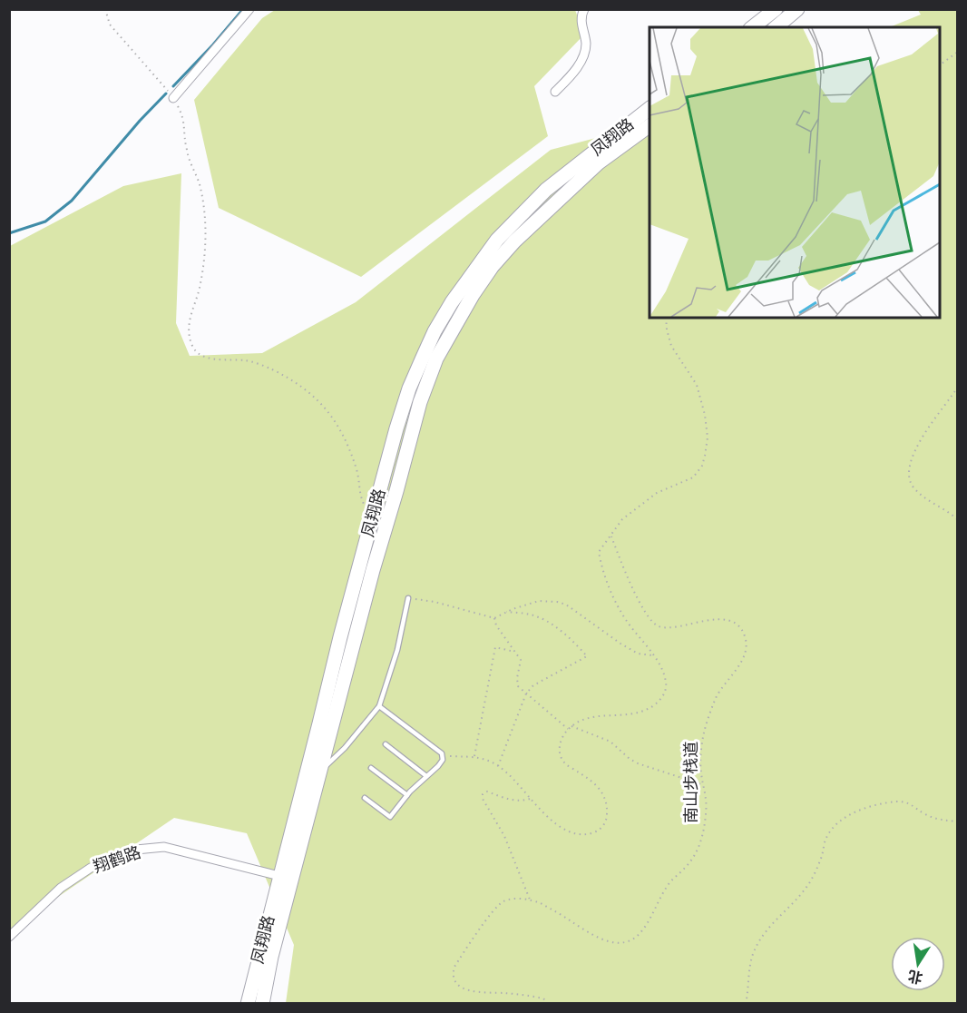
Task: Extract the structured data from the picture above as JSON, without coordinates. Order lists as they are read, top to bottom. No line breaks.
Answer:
{"streets":{"main road":["凤翔路"],"street":["翔鹤路"],"path":["南山步栈道"]},"crossings":[["凤翔路","翔鹤路"]],"north":"bottom"}
